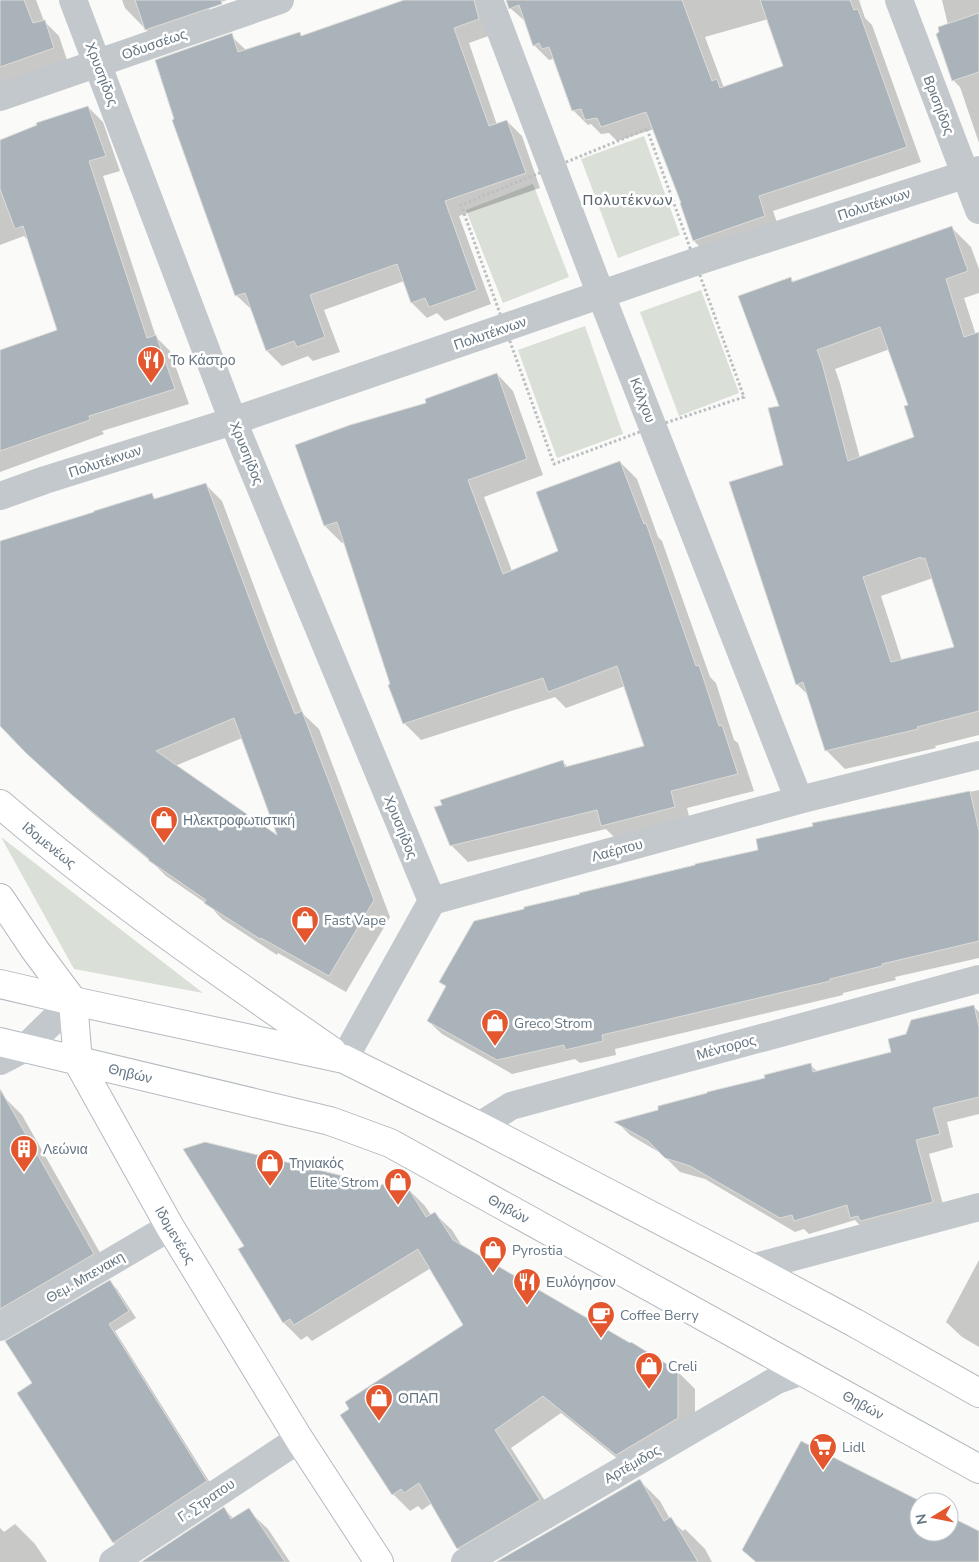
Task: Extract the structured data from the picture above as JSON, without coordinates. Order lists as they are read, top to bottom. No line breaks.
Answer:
{"streets":{"main road":["Ιδομενέως","Θηβών"],"street":["Οδυσσέως","Χρυσηίδος","Βρισηίδος","Πολυτέκνων","Κάλχου","Λαέρτου","Μέντορος","Θεμ. Μπενακη","Αρτέμιδος","Γ. Στρατου"]},"crossings":[["Οδυσσέως","Χρυσηίδος"],["Χρυσηίδος","Πολυτέκνων"],["Χρυσηίδος","Λαέρτου"],["Βρισηίδος","Πολυτέκνων"],["Πολυτέκνων","Κάλχου"],["Κάλχου","Λαέρτου"],["Ιδομενέως","Θηβών"],["Ιδομενέως","Θεμ. Μπενακη"],["Ιδομενέως","Γ. Στρατου"],["Θηβών","Αρτέμιδος"]],"districts":["Πολυτέκνων"],"places":{"restaurant":["Το Κάστρο","Ευλόγησον"],"shop":["Ηλεκτροφωτιστική","Fast Vape","Greco Strom","Τηνιακός","Elite Strom","Pyrostia","Creli","ΟΠΑΠ"],"building":["Λεώνια"],"cafe":["Coffee Berry"],"supermarket":["Lidl"]},"north":"left"}
